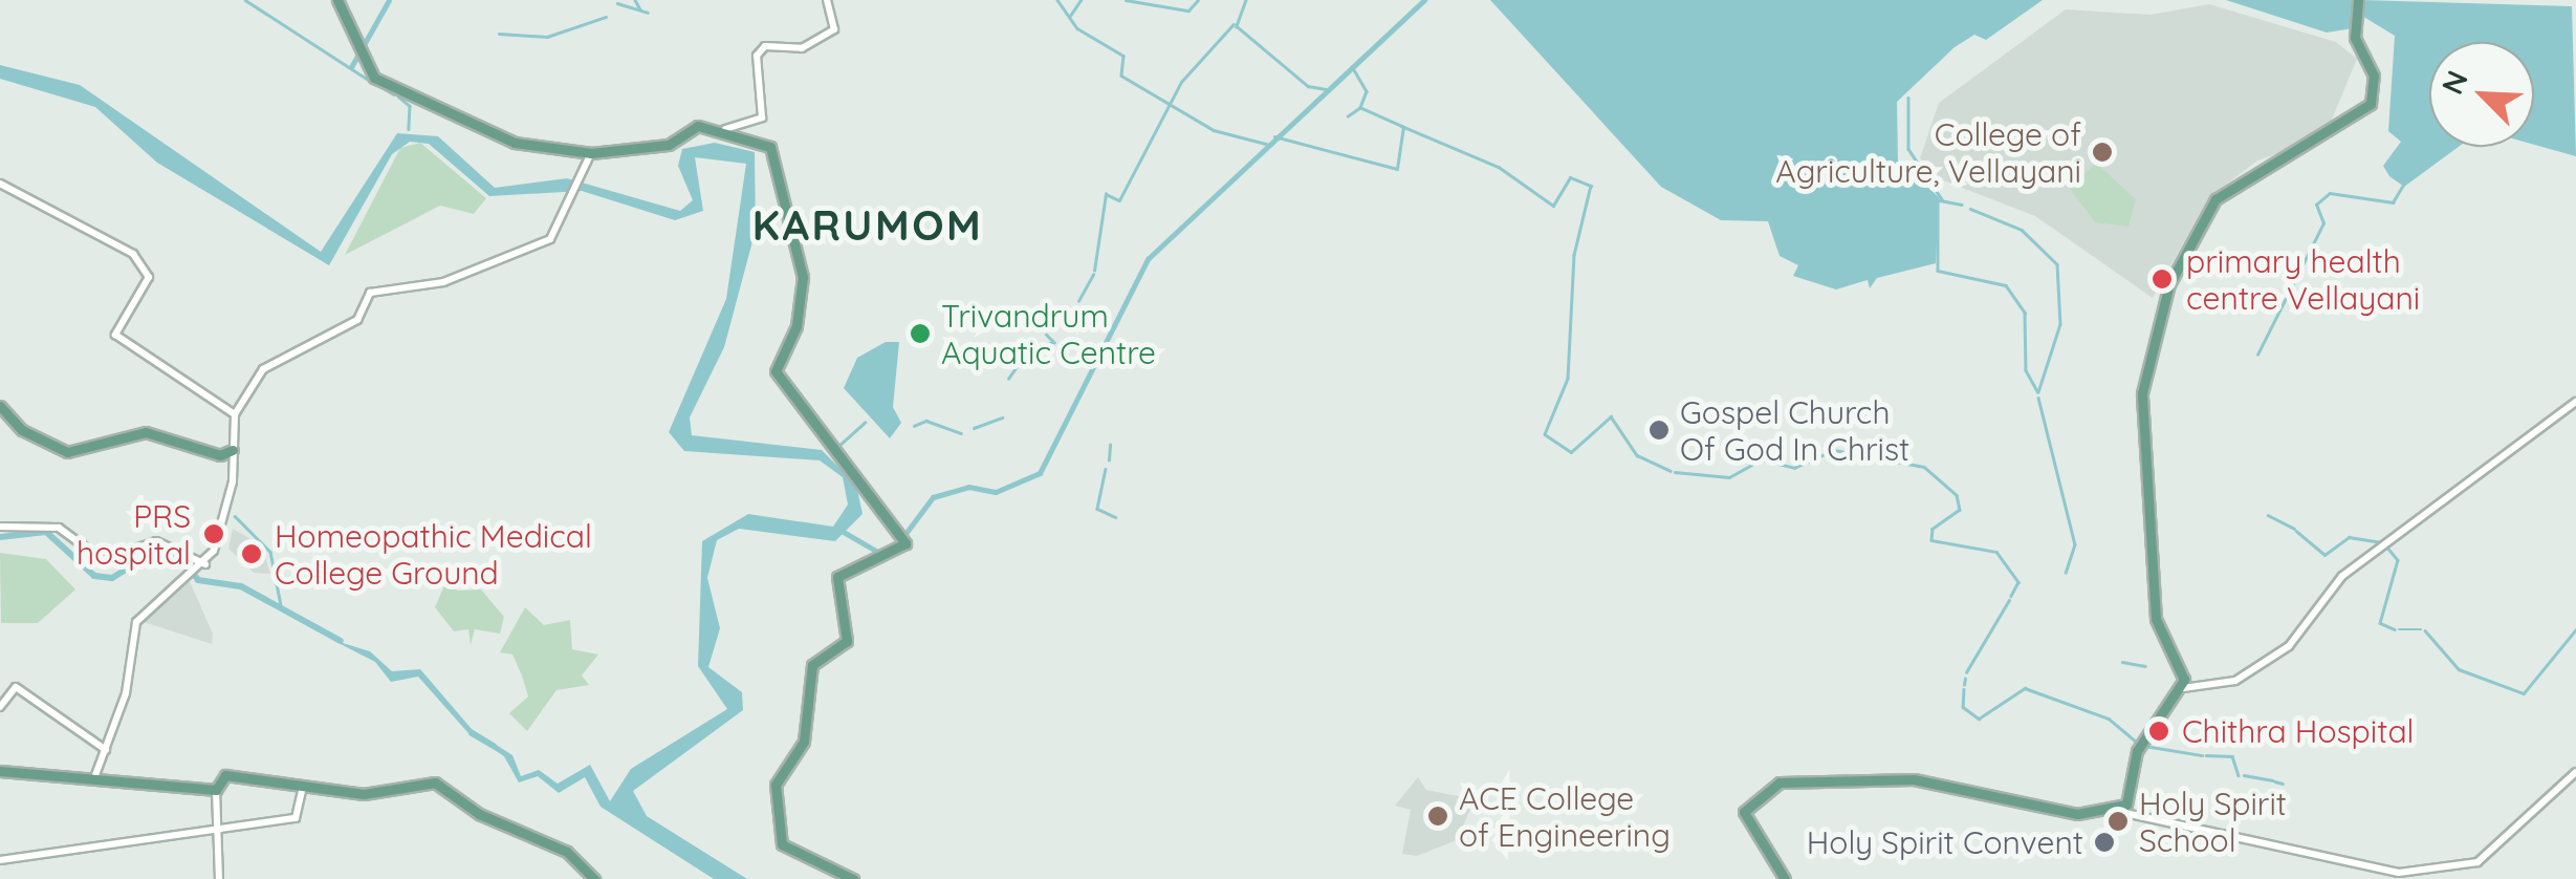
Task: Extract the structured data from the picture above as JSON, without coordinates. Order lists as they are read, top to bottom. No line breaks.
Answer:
{"districts":["KARUMOM"],"places":["College of Agriculture, Vellayani","primary health centre Vellayani","Trivandrum Aquatic Centre","Gospel Church Of God In Christ","PRS hospital","Homeopathic Medical College Ground","Chithra Hospital","ACE College of Engineering","Holy Spirit School","Holy Spirit Convent"],"north":"top left"}
